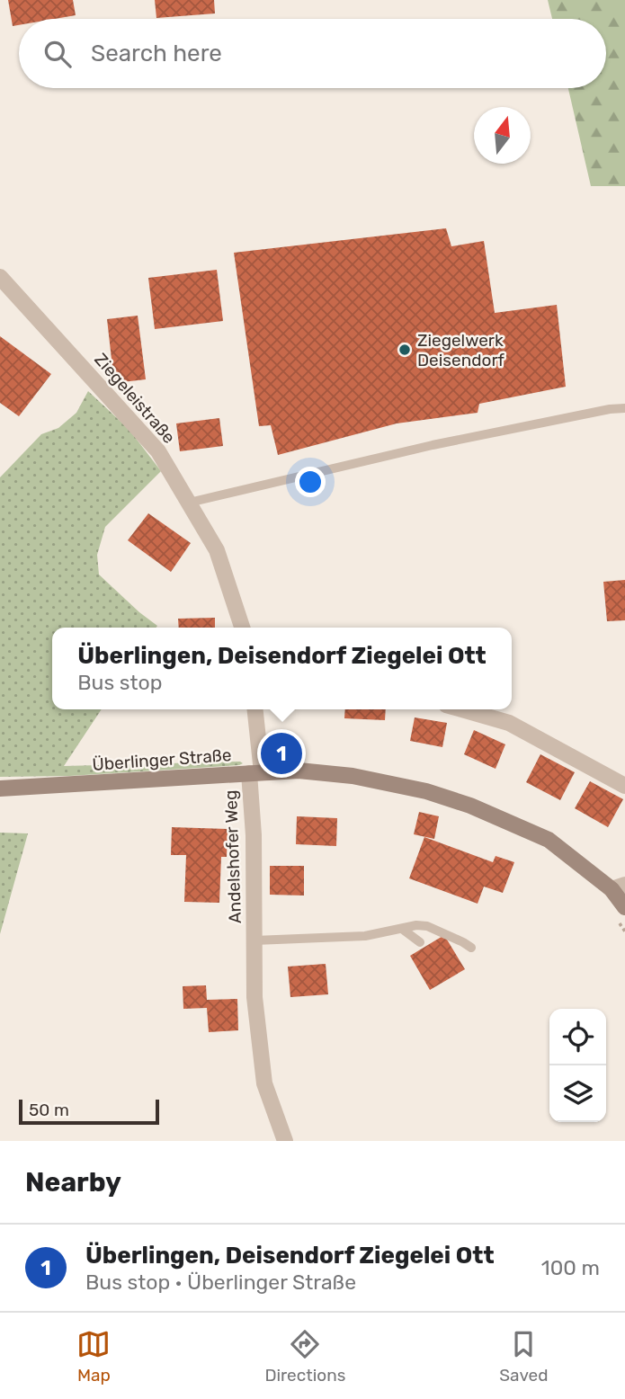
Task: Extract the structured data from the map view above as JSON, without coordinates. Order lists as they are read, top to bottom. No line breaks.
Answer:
{"streets":{"main road":["Überlinger Straße"],"street":["Ziegeleistraße","Andelshofer Weg"]},"crossings":[["Überlinger Straße","Andelshofer Weg"]],"places":["Ziegelwerk Deisendorf"],"scale_bar":"50 m","north":"top","page":{"search":"Search here","popup":["Überlingen, Deisendorf Ziegelei Ott","Bus stop"],"pins":"1","scale":"50 m","heading":"Nearby","list":[{"mark":"1","name":"Überlingen, Deisendorf Ziegelei Ott","note":"Bus stop · Überlinger Straße","value":"100 m"}],"nav":["Map","Directions","Saved"]}}
